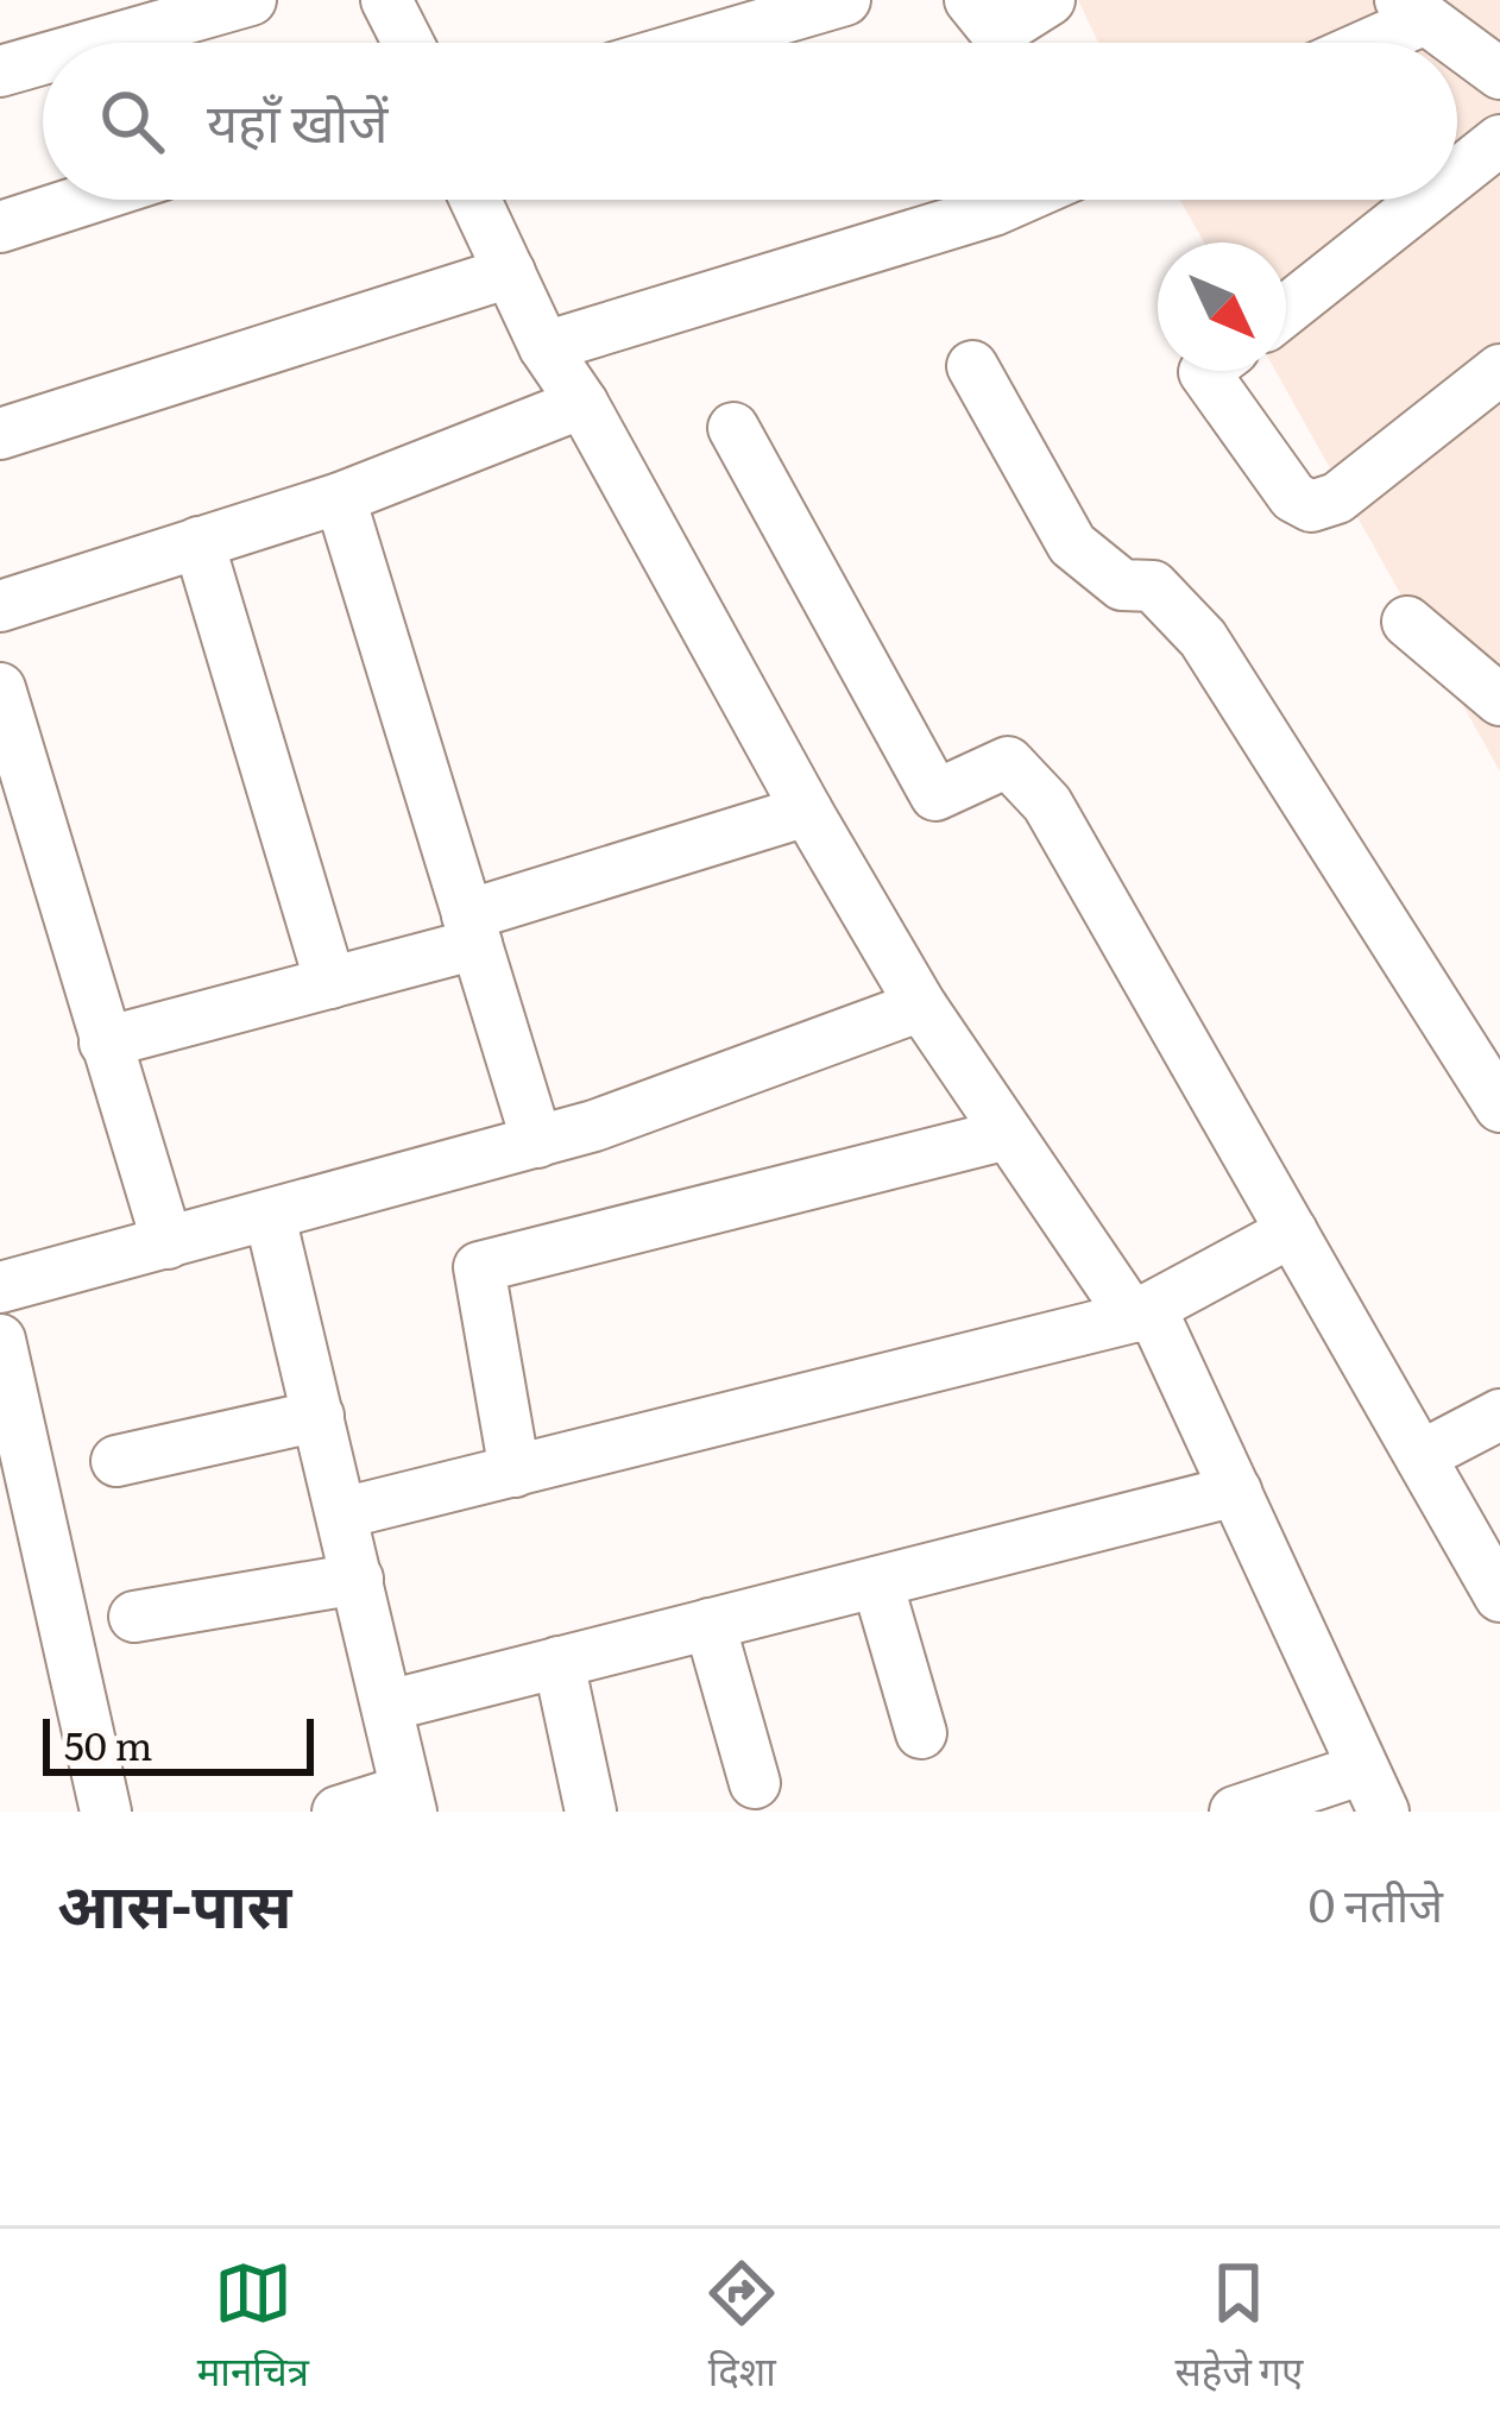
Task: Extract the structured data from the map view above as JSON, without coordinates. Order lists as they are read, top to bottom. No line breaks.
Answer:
{"scale_bar":"50 m","north":"bottom right","page":{"search":"यहाँ खोजें","scale":"50 m","heading":["आस-पास","0 नतीजे"],"nav":["मानचित्र","दिशा","सहेजे गए"]}}
